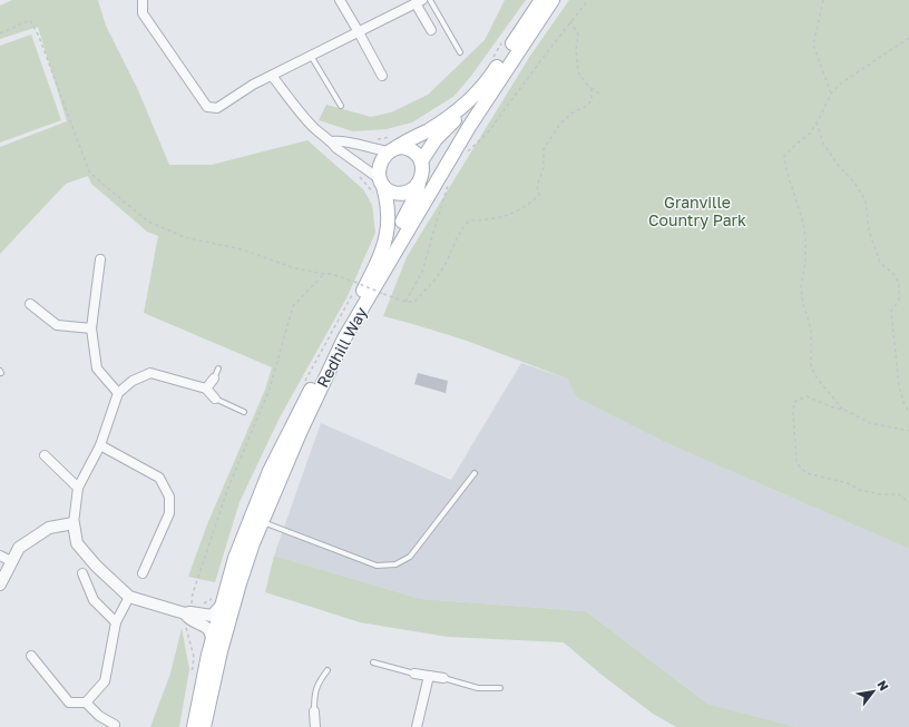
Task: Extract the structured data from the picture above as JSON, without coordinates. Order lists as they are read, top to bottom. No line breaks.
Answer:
{"streets":{"main road":["Redhill Way"]},"parks":["Granville Country Park"],"north":"top right"}
